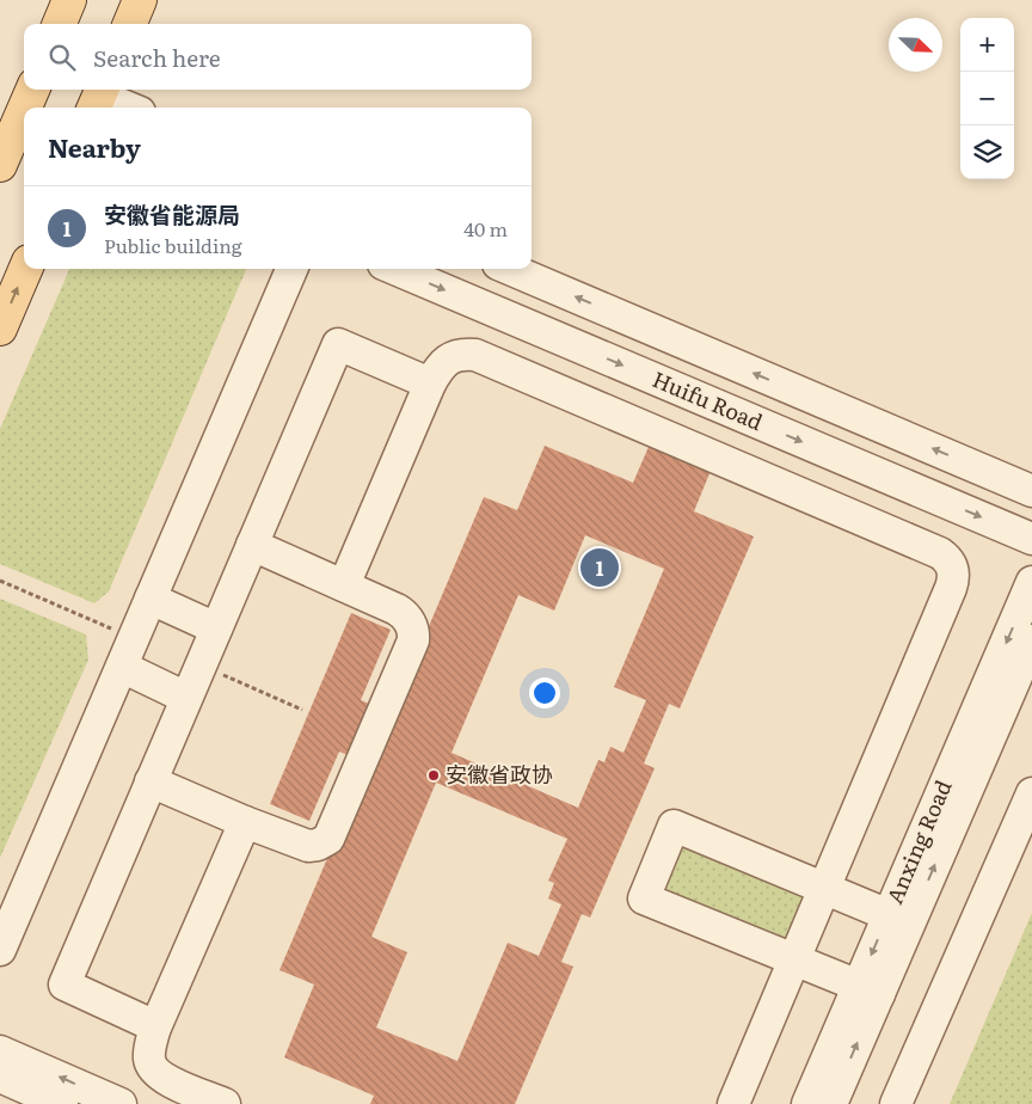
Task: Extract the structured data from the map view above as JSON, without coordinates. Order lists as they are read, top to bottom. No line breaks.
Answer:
{"streets":{"street":["Huifu Road","Anxing Road"]},"places":["安徽省政协"],"north":"bottom right","page":{"map_buttons":["+","−"],"search":"Search here","heading":"Nearby","list":[{"mark":"1","name":"安徽省能源局","note":"Public building","value":"40 m"}],"pins":"1"}}
